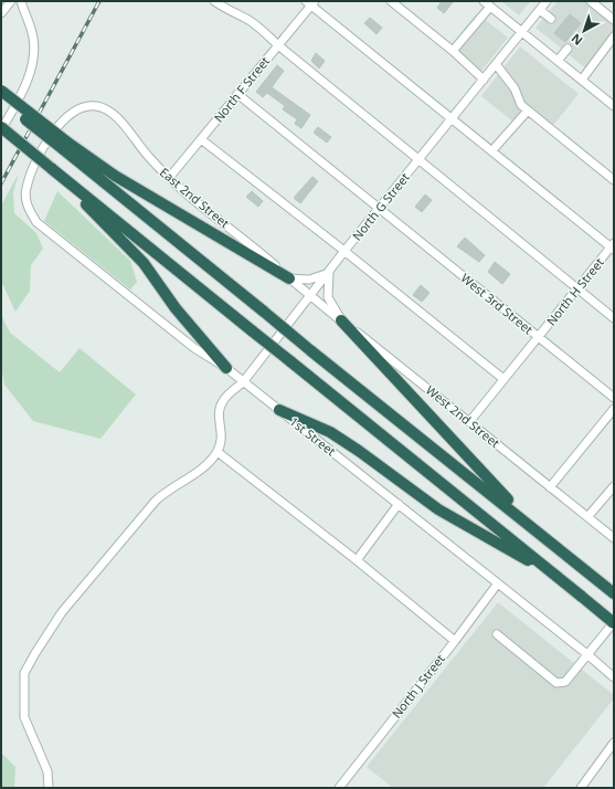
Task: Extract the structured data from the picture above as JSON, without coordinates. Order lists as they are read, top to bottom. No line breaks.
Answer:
{"streets":{"street":["North F Street","East 2nd Street","North G Street","North H Street","West 3rd Street","West 2nd Street","1st Street","North J Street"]},"crossings":[["North F Street","East 2nd Street"],["North F Street","West 3rd Street"],["East 2nd Street","North G Street"],["East 2nd Street","West 2nd Street"],["East 2nd Street","1st Street"],["North G Street","West 3rd Street"],["North G Street","West 2nd Street"],["North G Street","1st Street"],["North H Street","West 3rd Street"],["North H Street","West 2nd Street"],["1st Street","North J Street"]],"north":"bottom left"}
